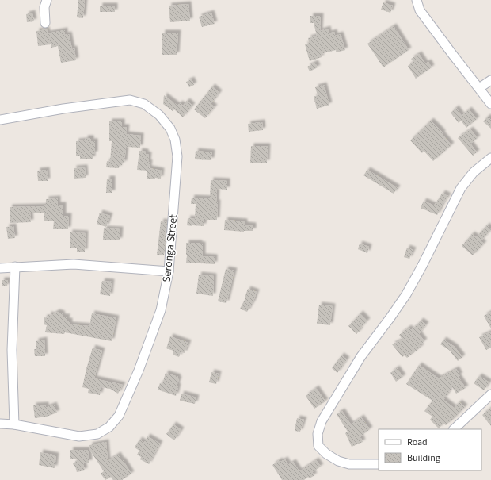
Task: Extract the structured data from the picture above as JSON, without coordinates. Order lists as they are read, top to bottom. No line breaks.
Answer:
{"streets":{"street":["Seronga Street"]},"legend":["Road","Building"]}
